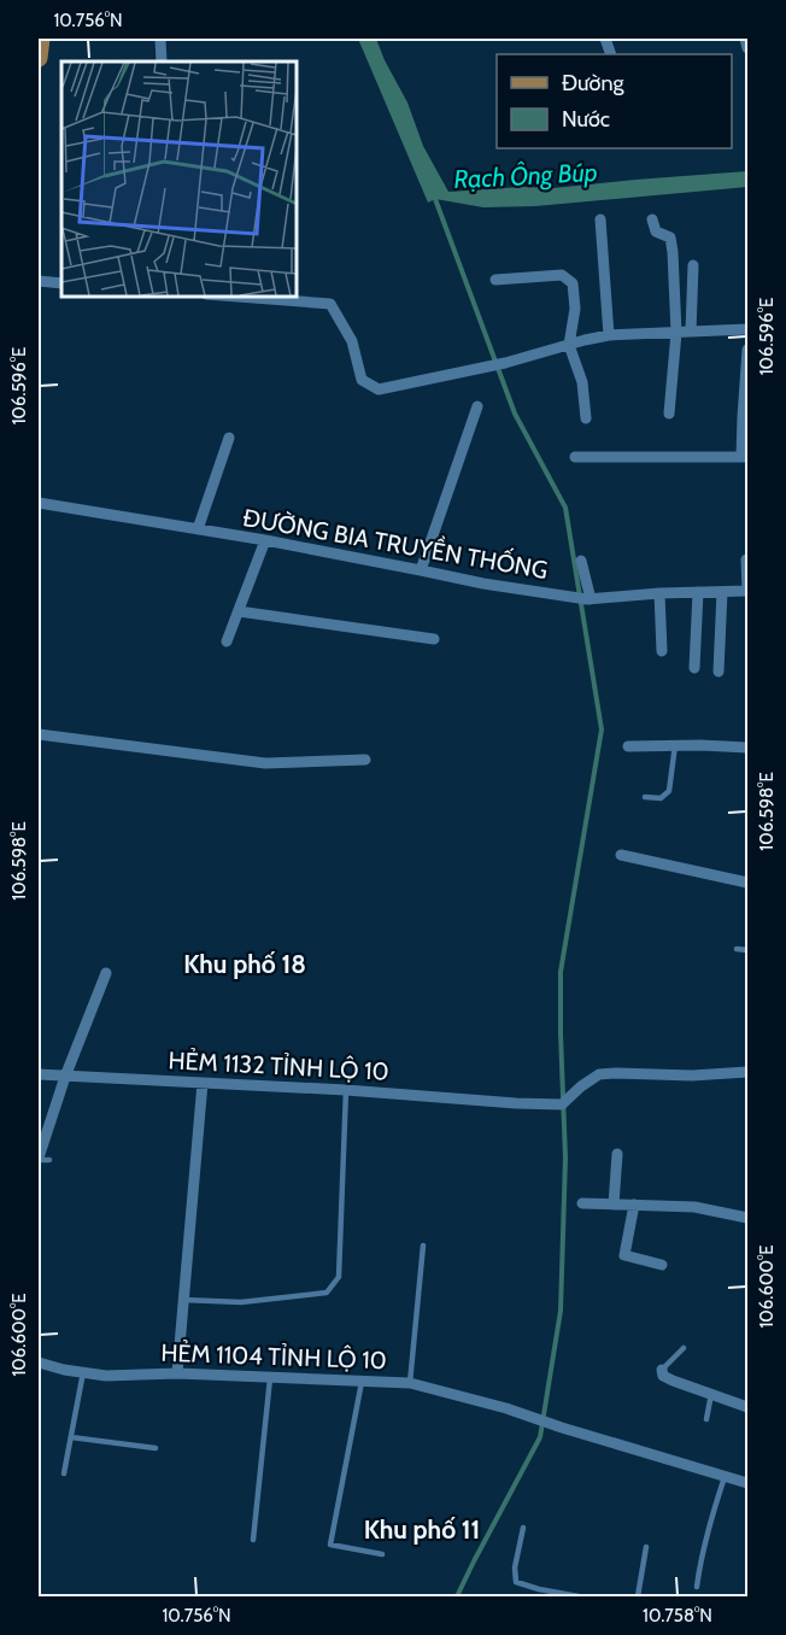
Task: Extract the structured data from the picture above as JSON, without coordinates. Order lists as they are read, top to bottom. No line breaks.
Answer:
{"streets":{"street":["ĐƯỜNG BIA TRUYỀN THỐNG","HẺM 1132 TỈNH LỘ 10","HẺM 1104 TỈNH LỘ 10"]},"districts":["Khu phố 18","Khu phố 11"],"water":["Rạch Ông Búp"],"legend":["Đường","Nước"],"coordinates":["10.756°N","106.596°E","106.598°E","106.600°E","10.758°N"]}
